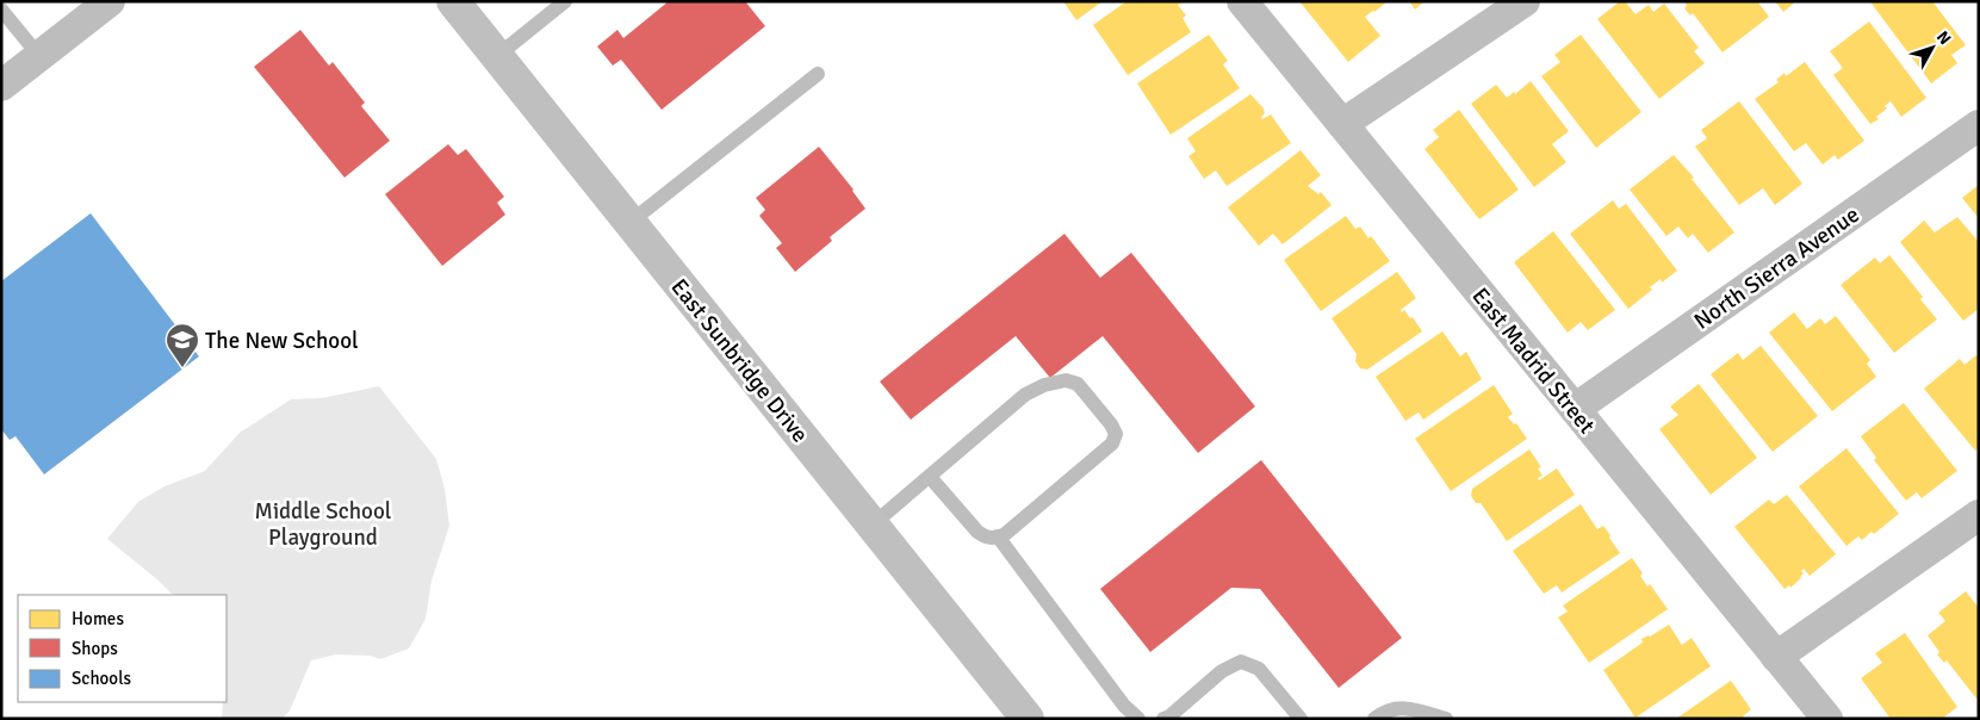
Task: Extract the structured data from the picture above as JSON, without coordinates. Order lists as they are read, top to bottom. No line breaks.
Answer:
{"streets":{"street":["North Sierra Avenue","East Sunbridge Drive","East Madrid Street"]},"crossings":[["North Sierra Avenue","East Madrid Street"]],"parks":["Middle School Playground"],"places":{"school or university":["The New School"]},"legend":["Homes","Shops","Schools"],"north":"top right"}
